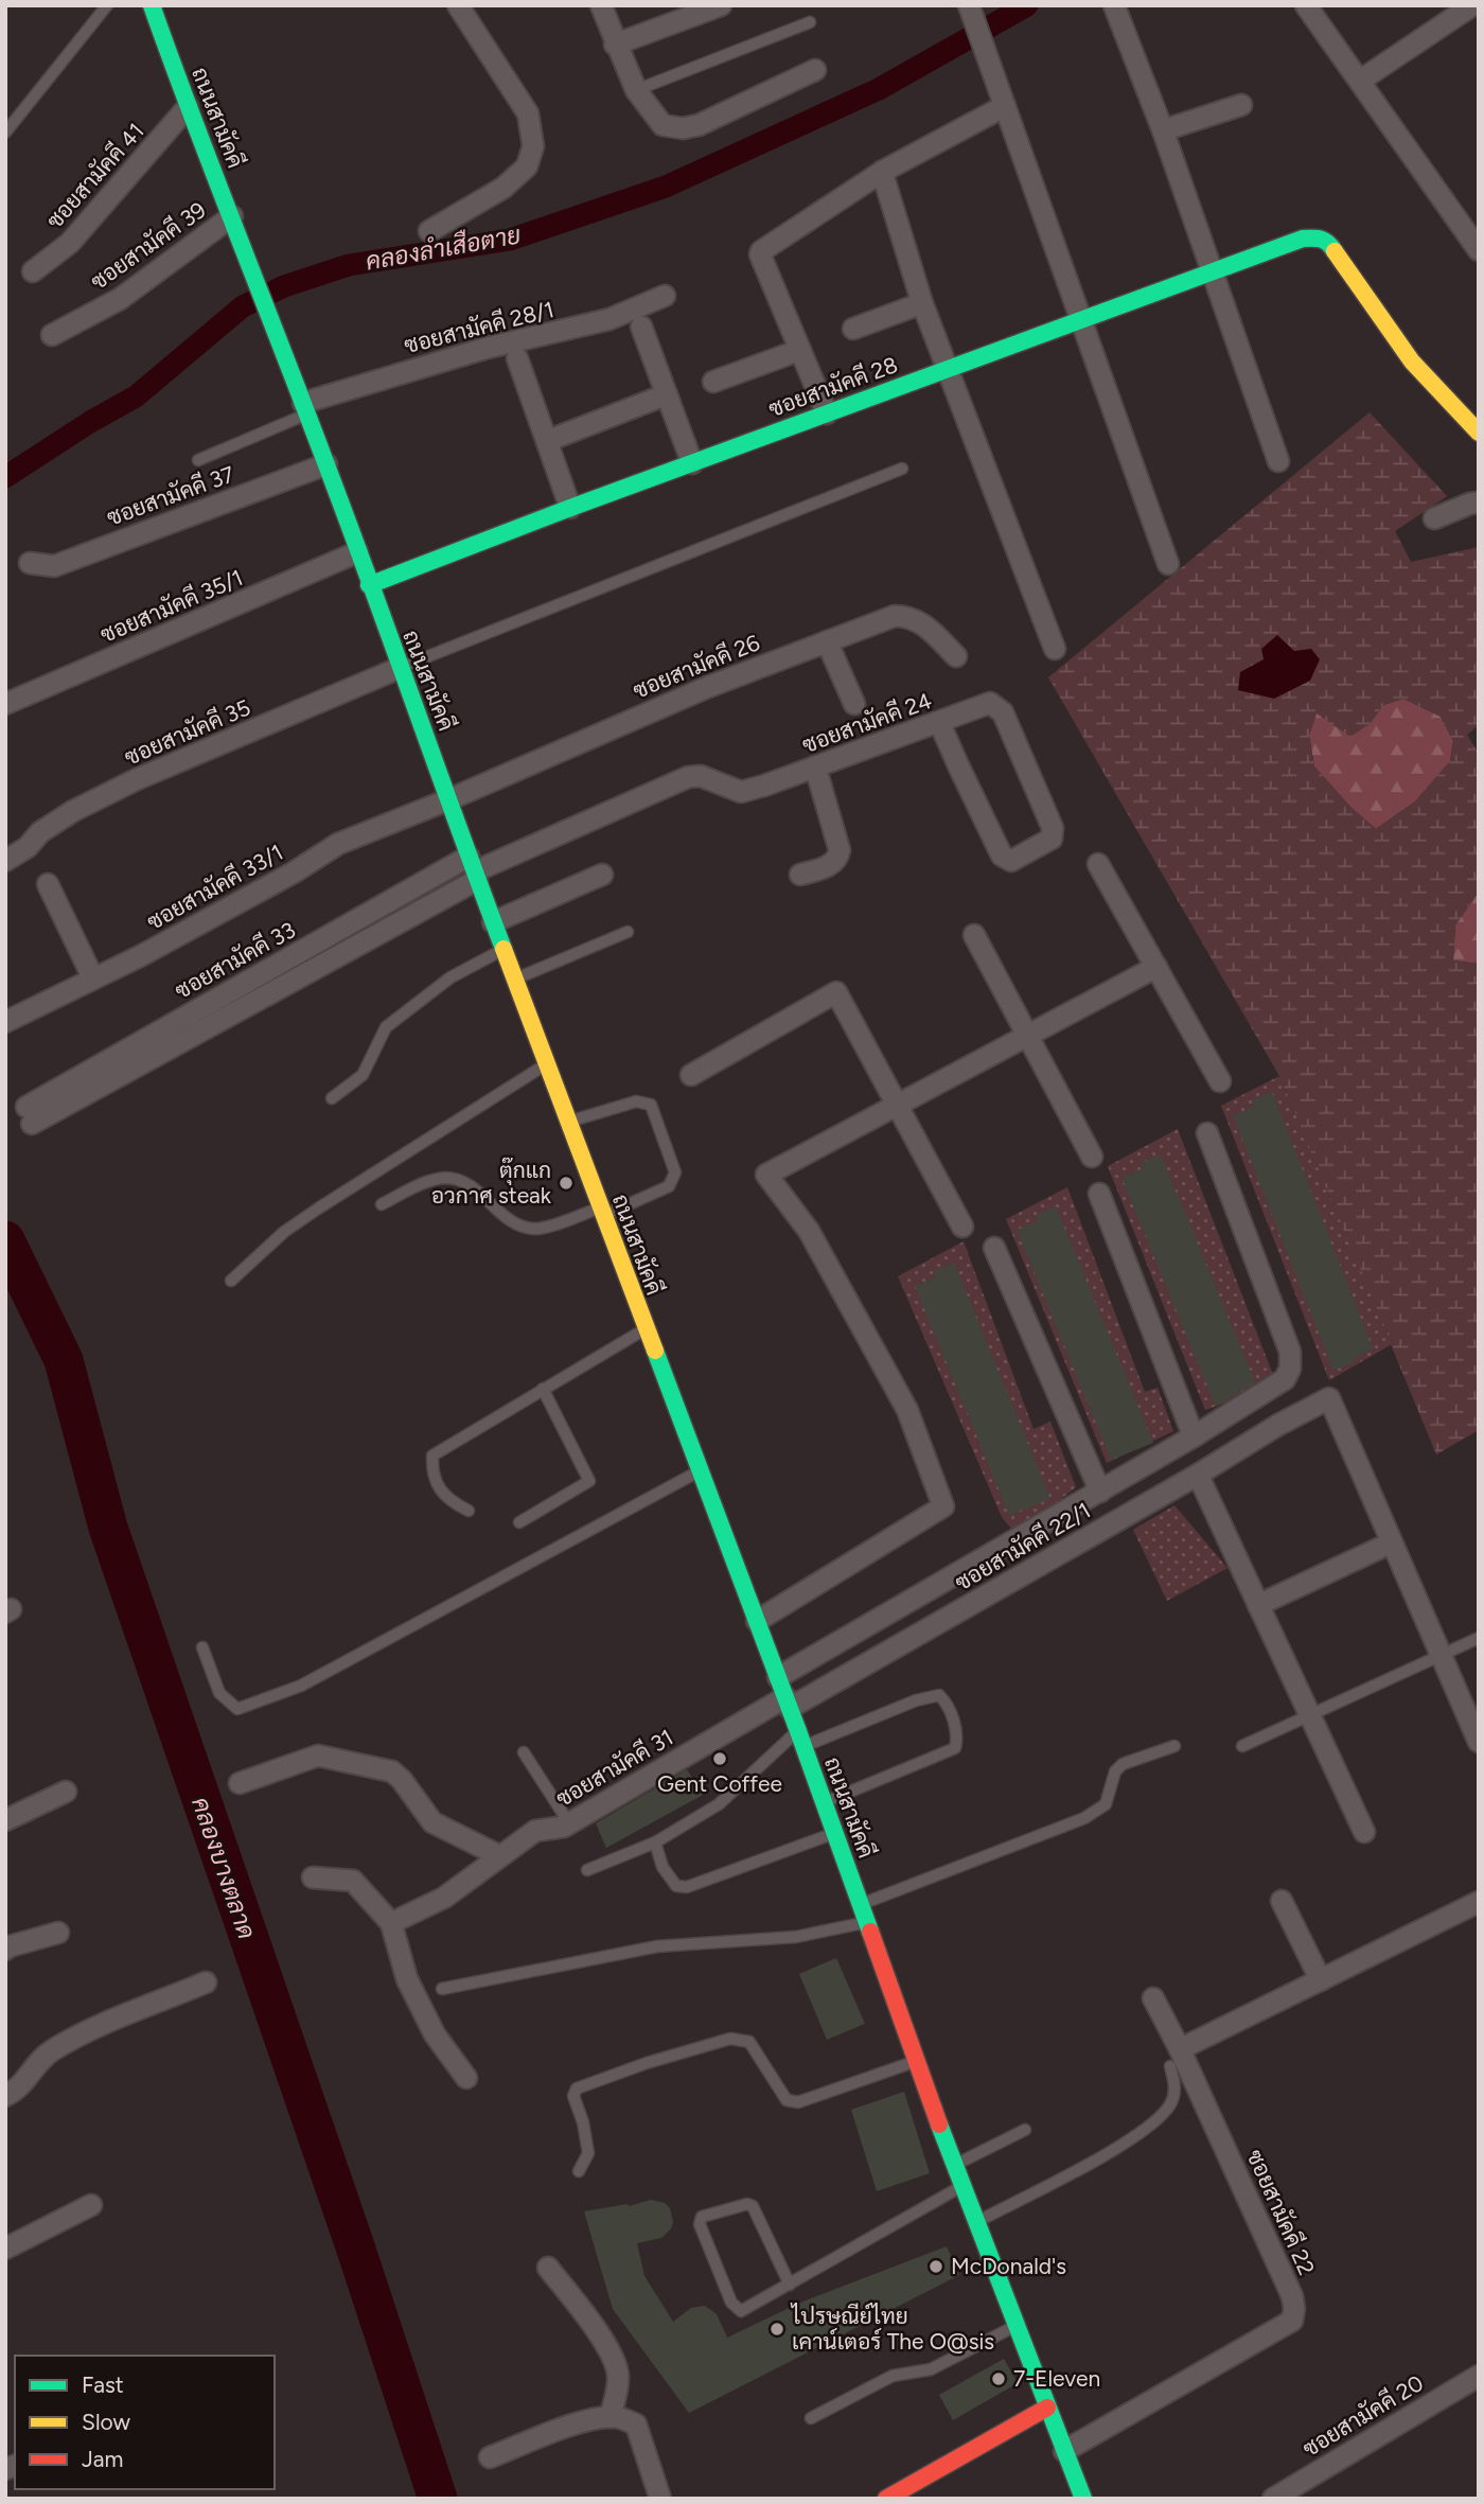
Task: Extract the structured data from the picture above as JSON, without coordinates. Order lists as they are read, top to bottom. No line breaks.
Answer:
{"streets":{"main road":["ถนนสามัคคี","ซอยสามัคคี 28"],"street":["ซอยสามัคคี 41","ซอยสามัคคี 39","ซอยสามัคคี 28/1","ซอยสามัคคี 37","ซอยสามัคคี 35/1","ซอยสามัคคี 26","ซอยสามัคคี 24","ซอยสามัคคี 35","ซอยสามัคคี 33/1","ซอยสามัคคี 22/1","ซอยสามัคคี 31","ซอยสามัคคี 22","ซอยสามัคคี 20"]},"crossings":[["ถนนสามัคคี","ซอยสามัคคี 41"],["ถนนสามัคคี","ซอยสามัคคี 39"],["ถนนสามัคคี","ซอยสามัคคี 28/1"],["ถนนสามัคคี","ซอยสามัคคี 28"],["ถนนสามัคคี","ซอยสามัคคี 37"],["ถนนสามัคคี","ซอยสามัคคี 35/1"],["ถนนสามัคคี","ซอยสามัคคี 26"],["ถนนสามัคคี","ซอยสามัคคี 24"],["ถนนสามัคคี","ซอยสามัคคี 35"],["ถนนสามัคคี","ซอยสามัคคี 33/1"],["ถนนสามัคคี","ซอยสามัคคี 22/1"],["ถนนสามัคคี","ซอยสามัคคี 31"],["ถนนสามัคคี","ซอยสามัคคี 22"],["ซอยสามัคคี 26","ซอยสามัคคี 33/1"],["ซอยสามัคคี 22/1","ซอยสามัคคี 31"]],"water":["คลองลำเสือตาย","คลองบางตลาด"],"places":["ตุ๊กแก อวกาศ steak","Gent Coffee","McDonald's","ไปรษณีย์ไทย เคาน์เตอร์ The O@sis","7-Eleven"],"legend":["Fast","Slow","Jam"]}
